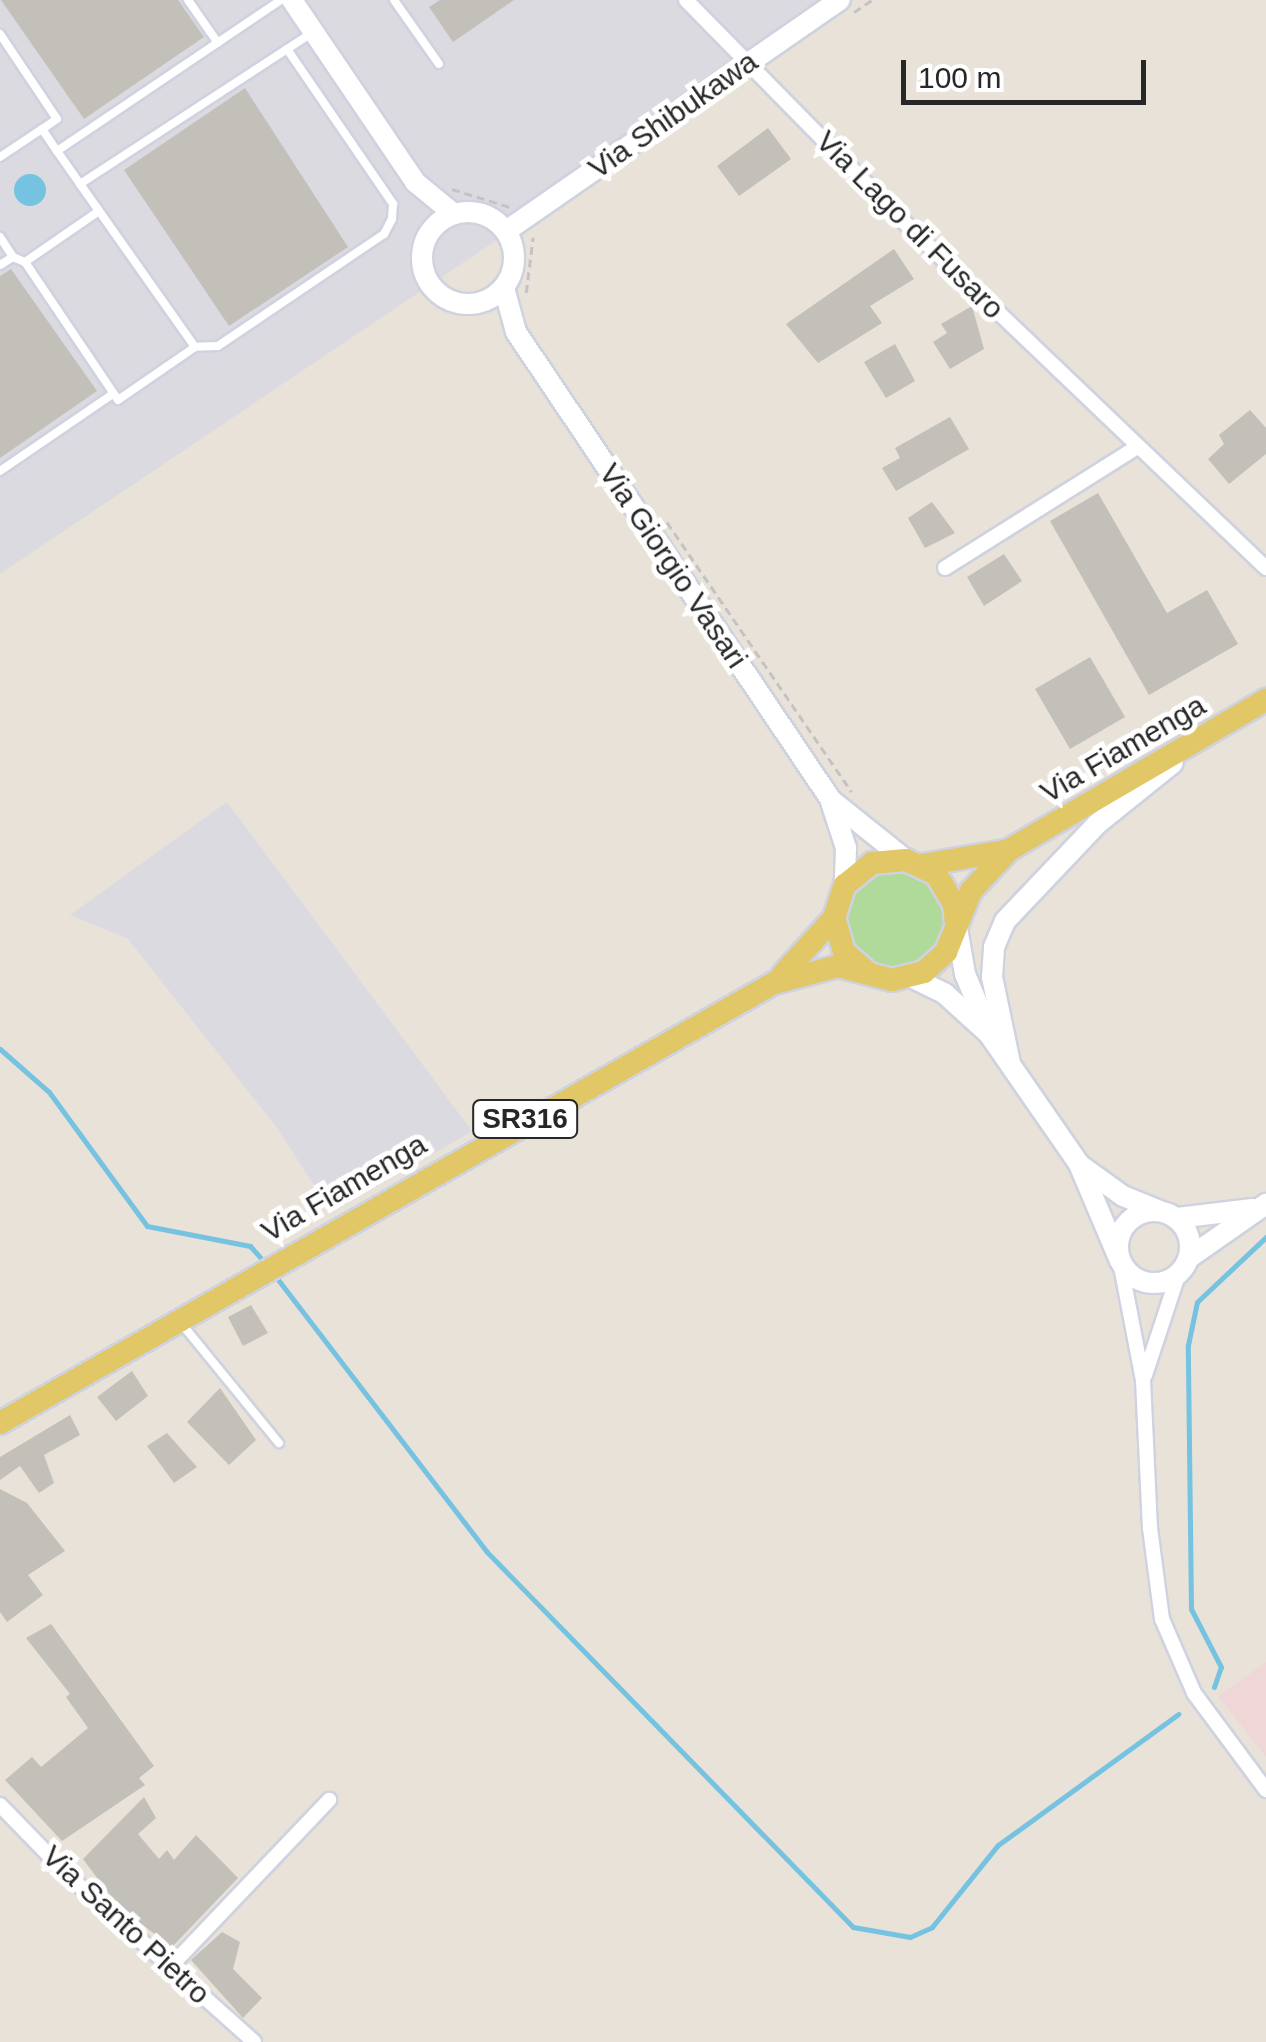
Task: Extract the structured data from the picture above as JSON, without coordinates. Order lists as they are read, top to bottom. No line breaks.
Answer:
{"streets":{"main road":["Via Shibukawa","Via Giorgio Vasari","Via Fiamenga","SR316"],"street":["Via Lago di Fusaro","Via Santo Pietro"]},"crossings":[["Via Shibukawa","Via Lago di Fusaro"],["Via Shibukawa","Via Giorgio Vasari"],["Via Giorgio Vasari","Via Fiamenga"]],"scale_bar":"100 m"}
